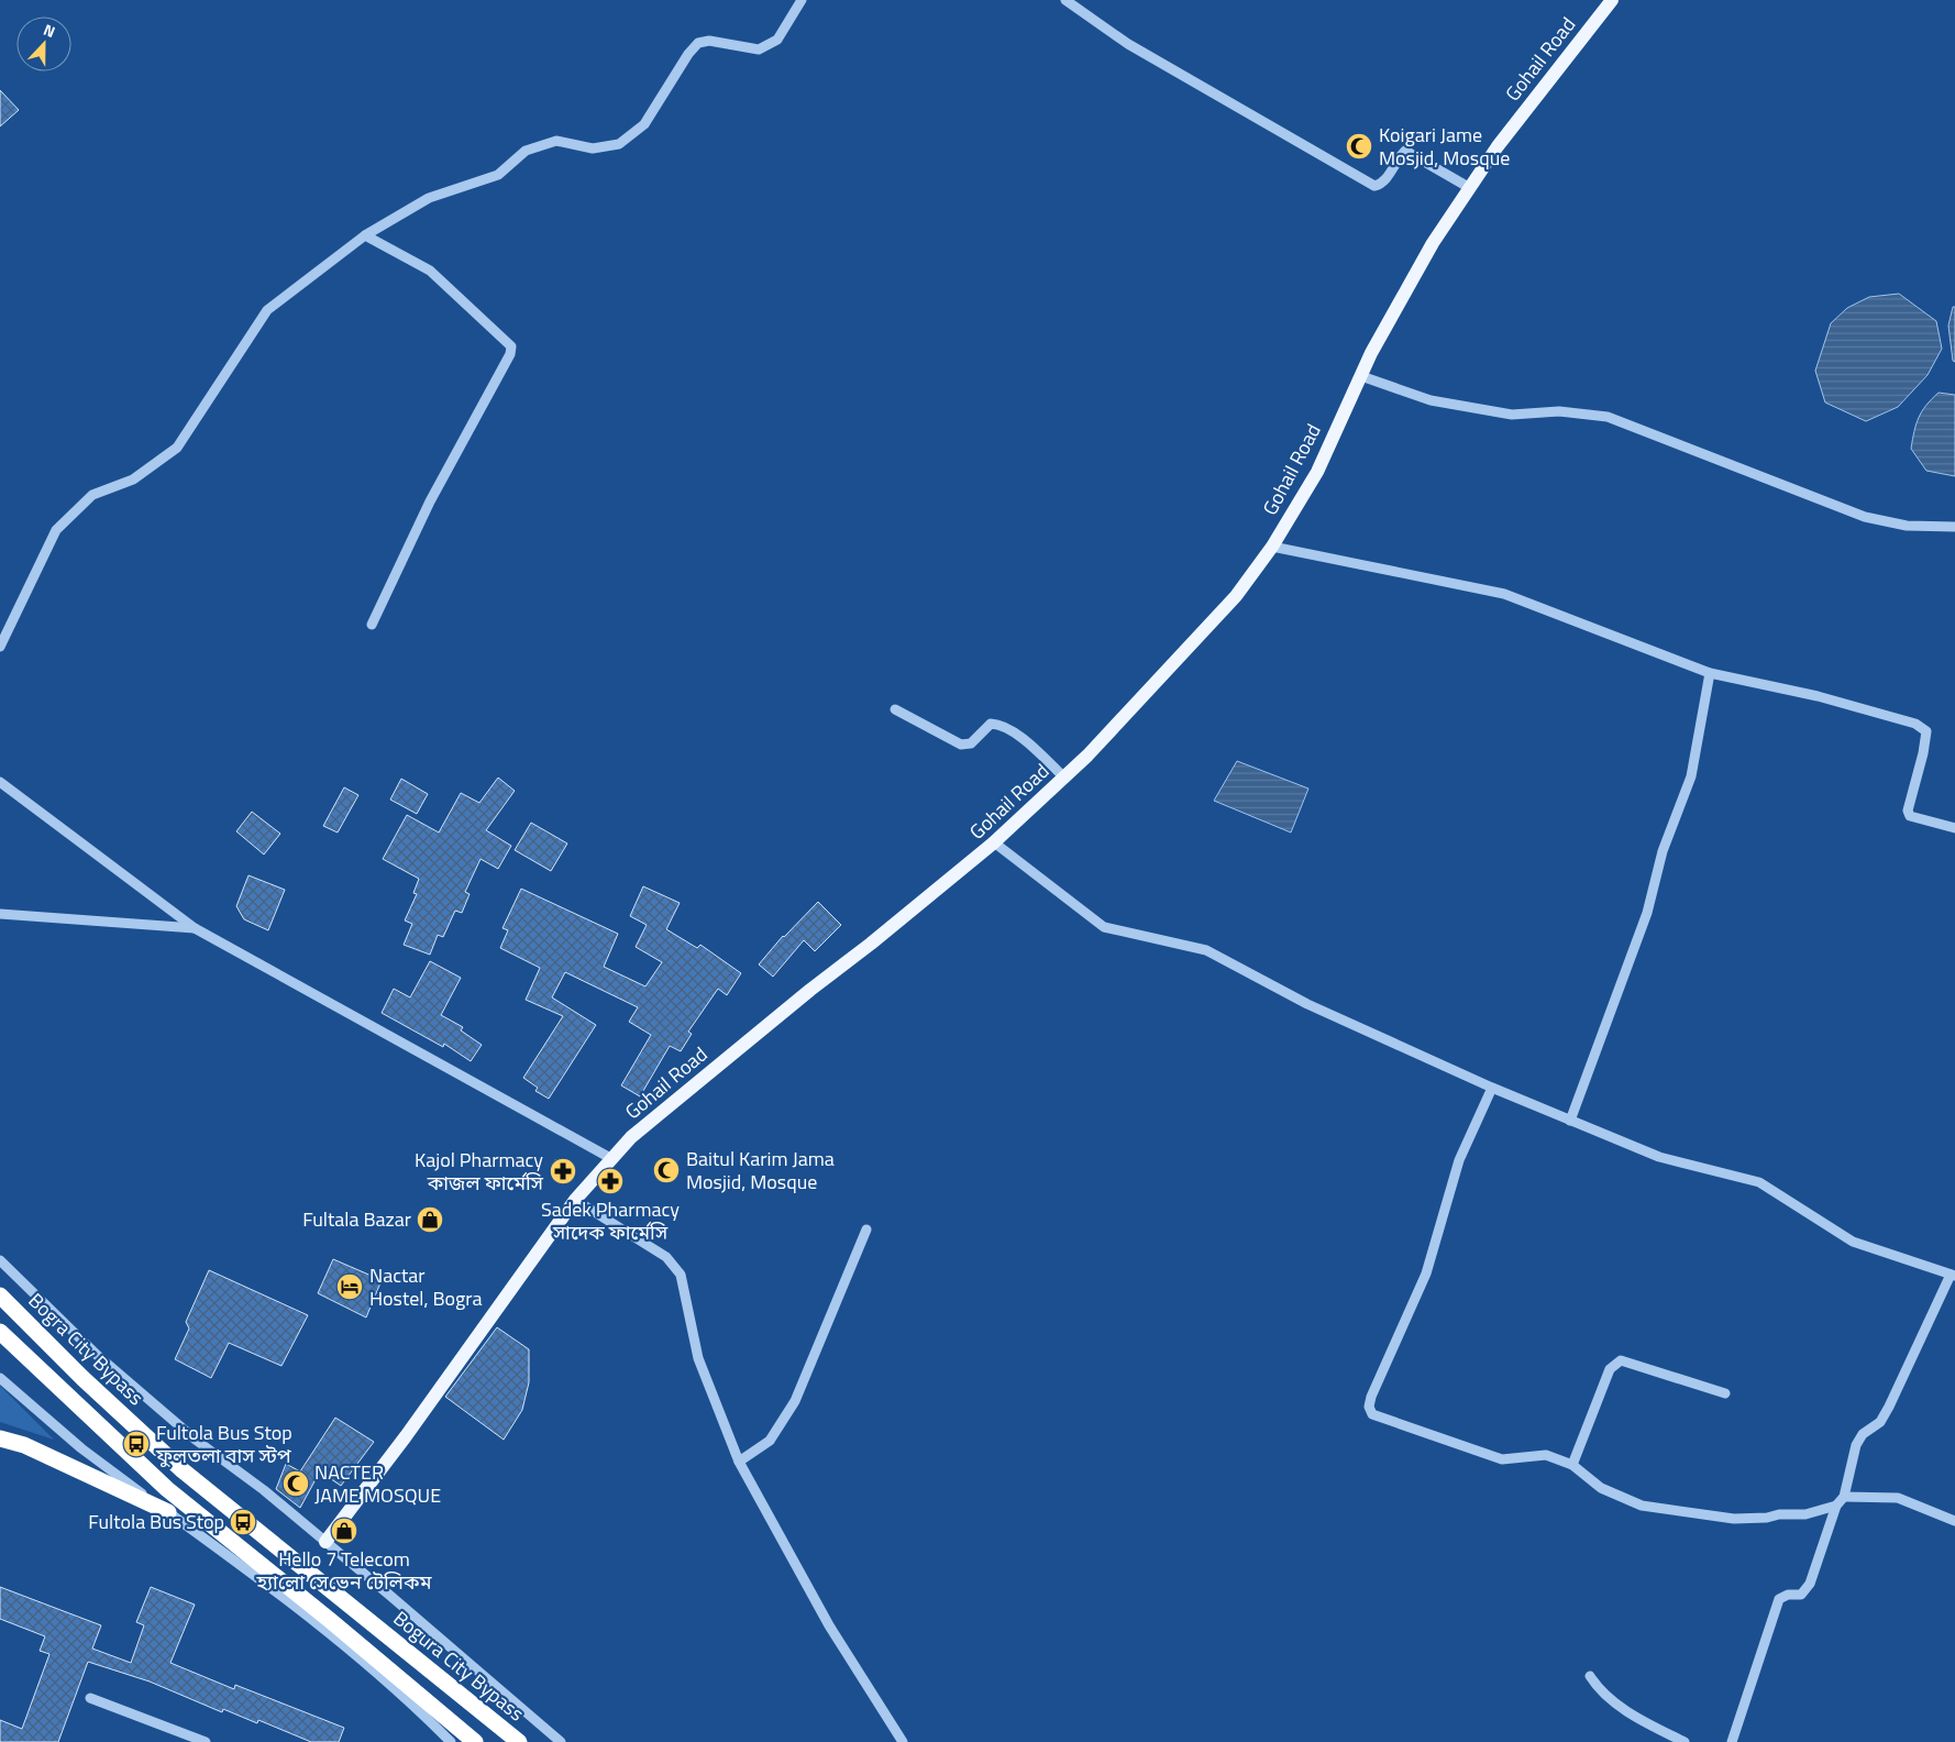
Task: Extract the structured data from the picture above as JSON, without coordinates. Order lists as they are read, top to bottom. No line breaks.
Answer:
{"streets":{"highway":["Bogra City Bypass","Bogura City Bypass"],"main road":["Gohail Road"]},"crossings":[["Bogra City Bypass","Bogura City Bypass"]],"places":{"mosque":["Koigari Jame Mosjid, Mosque","Baitul Karim Jama Mosjid, Mosque","NACTER JAME MOSQUE"],"pharmacy":["Kajol Pharmacy কাজল ফার্মেসি","Sadek Pharmacy সাদেক ফার্মেসি"],"shop":["Fultala Bazar","Hello 7 Telecom হ্যা‌লো সে‌ভেন টে‌লিকম"],"hotel":["Nactar Hostel, Bogra"],"bus stop":["Fultola Bus Stop ফুলতলা বাস স্টপ","Fultola Bus Stop"]},"north":"top"}
